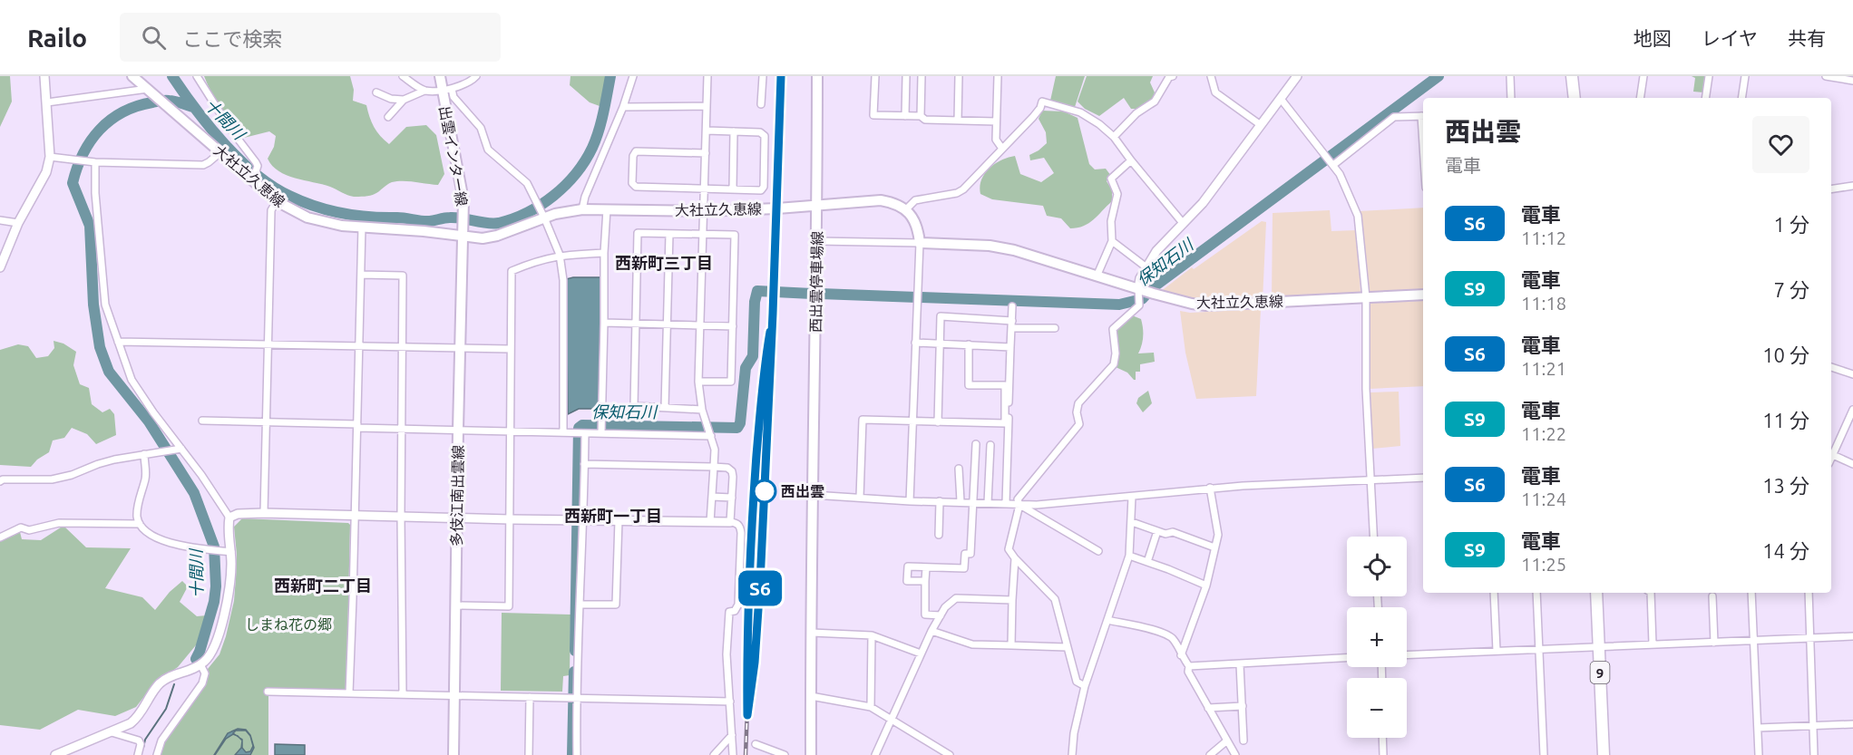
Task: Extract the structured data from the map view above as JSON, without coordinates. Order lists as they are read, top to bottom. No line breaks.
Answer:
{"streets":{"highway":["9"],"main road":["出雲インター線","大社立久恵線","西出雲停車場線","多伎江南出雲線"]},"crossings":[["出雲インター線","大社立久恵線"],["出雲インター線","多伎江南出雲線"],["大社立久恵線","西出雲停車場線"],["大社立久恵線","多伎江南出雲線"]],"districts":["西新町三丁目","西新町一丁目","西新町二丁目"],"water":["十間川","保知石川"],"parks":["しまね花の郷"],"places":["西出雲"],"page":{"header":"Railo","search":"ここで検索","nav":["地図","レイヤ","共有"],"on_map":"S6","heading":["西出雲","電車"],"list":[{"mark":"S6","name":"電車","note":"11:12","value":"1 分"},{"mark":"S9","name":"電車","note":"11:18","value":"7 分"},{"mark":"S6","name":"電車","note":"11:21","value":"10 分"},{"mark":"S9","name":"電車","note":"11:22","value":"11 分"},{"mark":"S6","name":"電車","note":"11:24","value":"13 分"},{"mark":"S9","name":"電車","note":"11:25","value":"14 分"}],"map_buttons":["+","−"]}}
